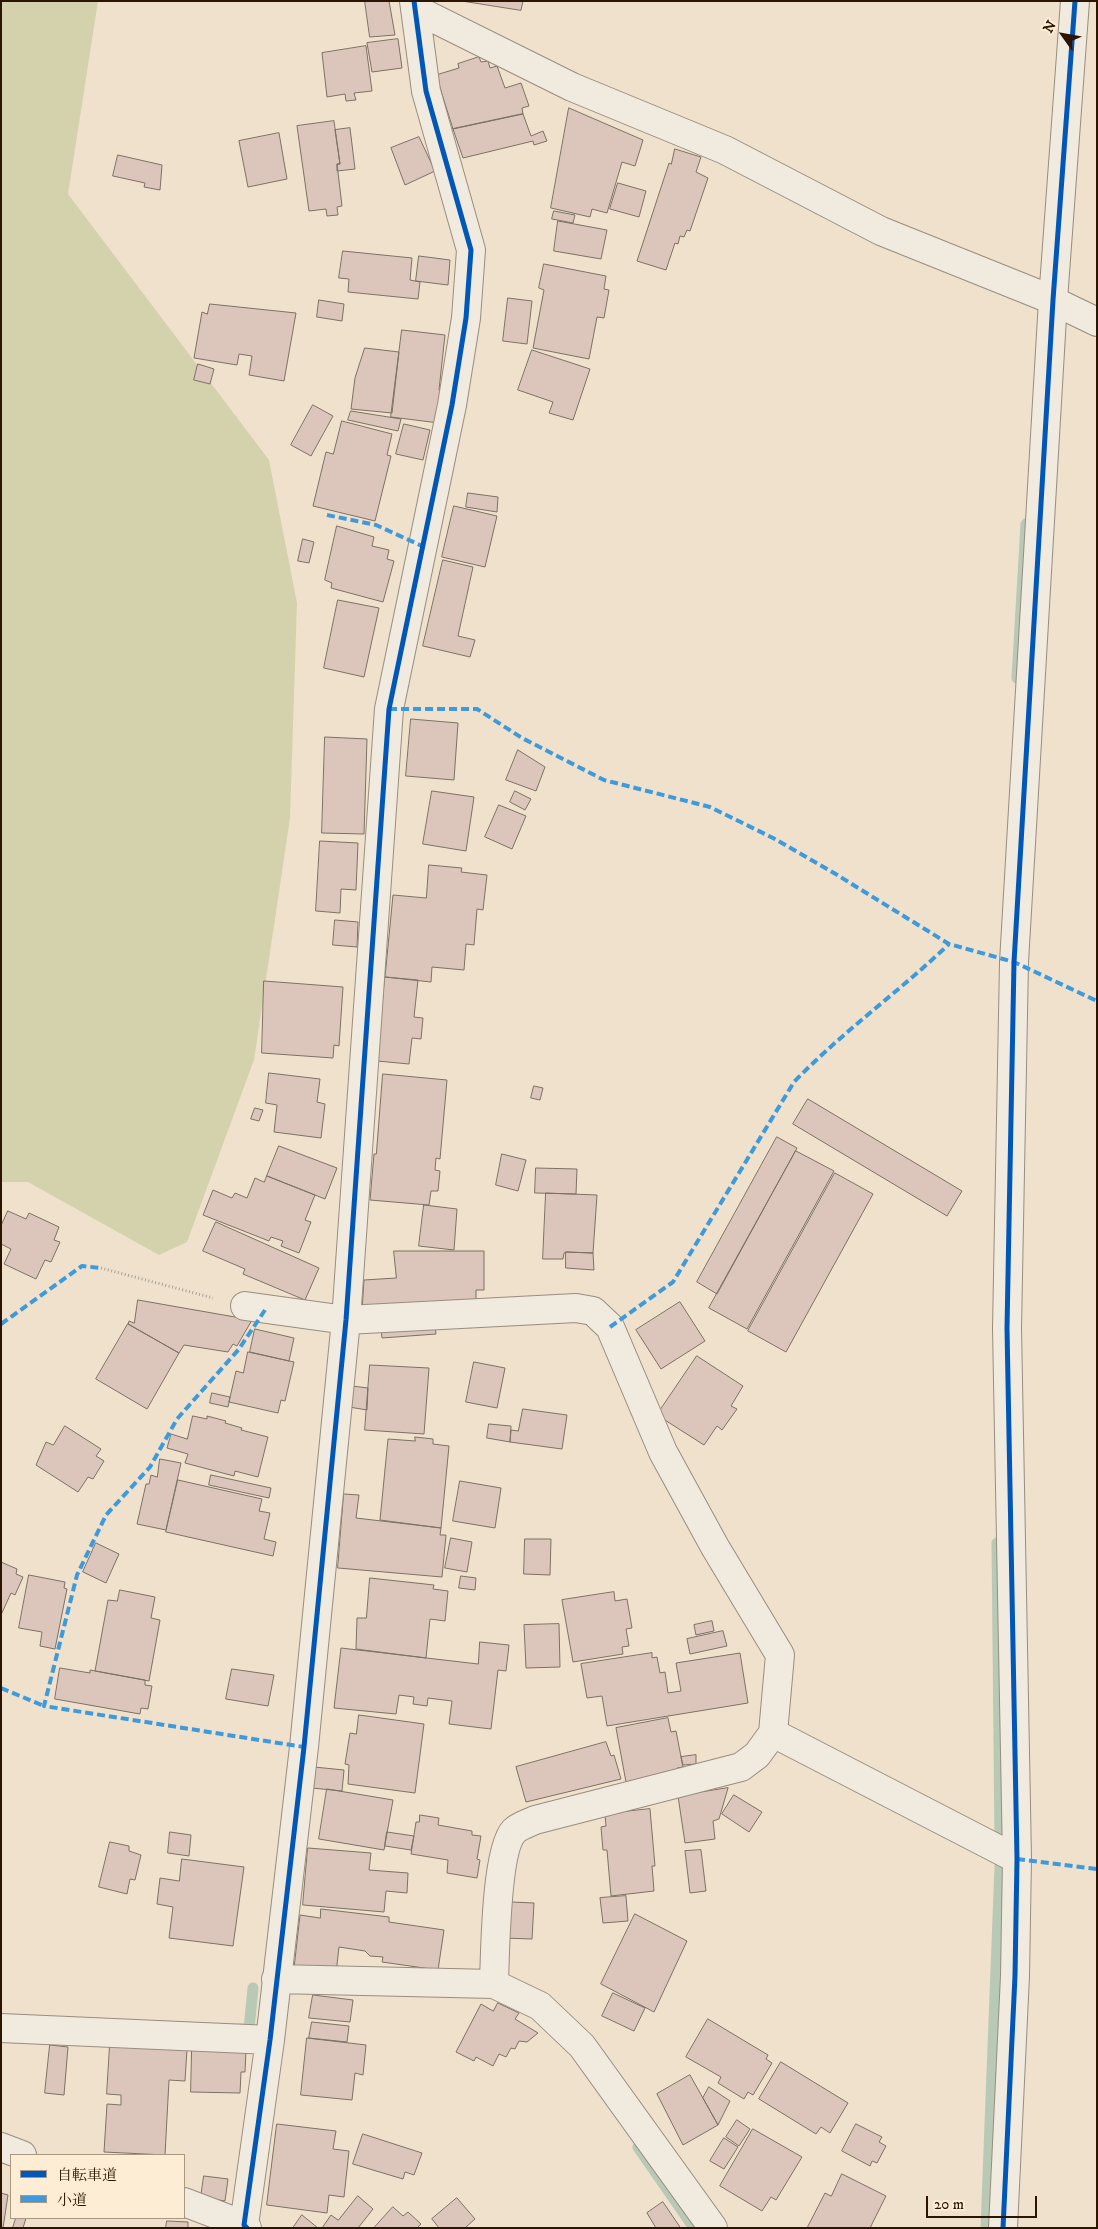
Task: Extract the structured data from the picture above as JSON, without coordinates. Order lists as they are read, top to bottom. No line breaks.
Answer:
{"legend":["自転車道","小道"],"scale_bar":"20 m","north":"top left"}
